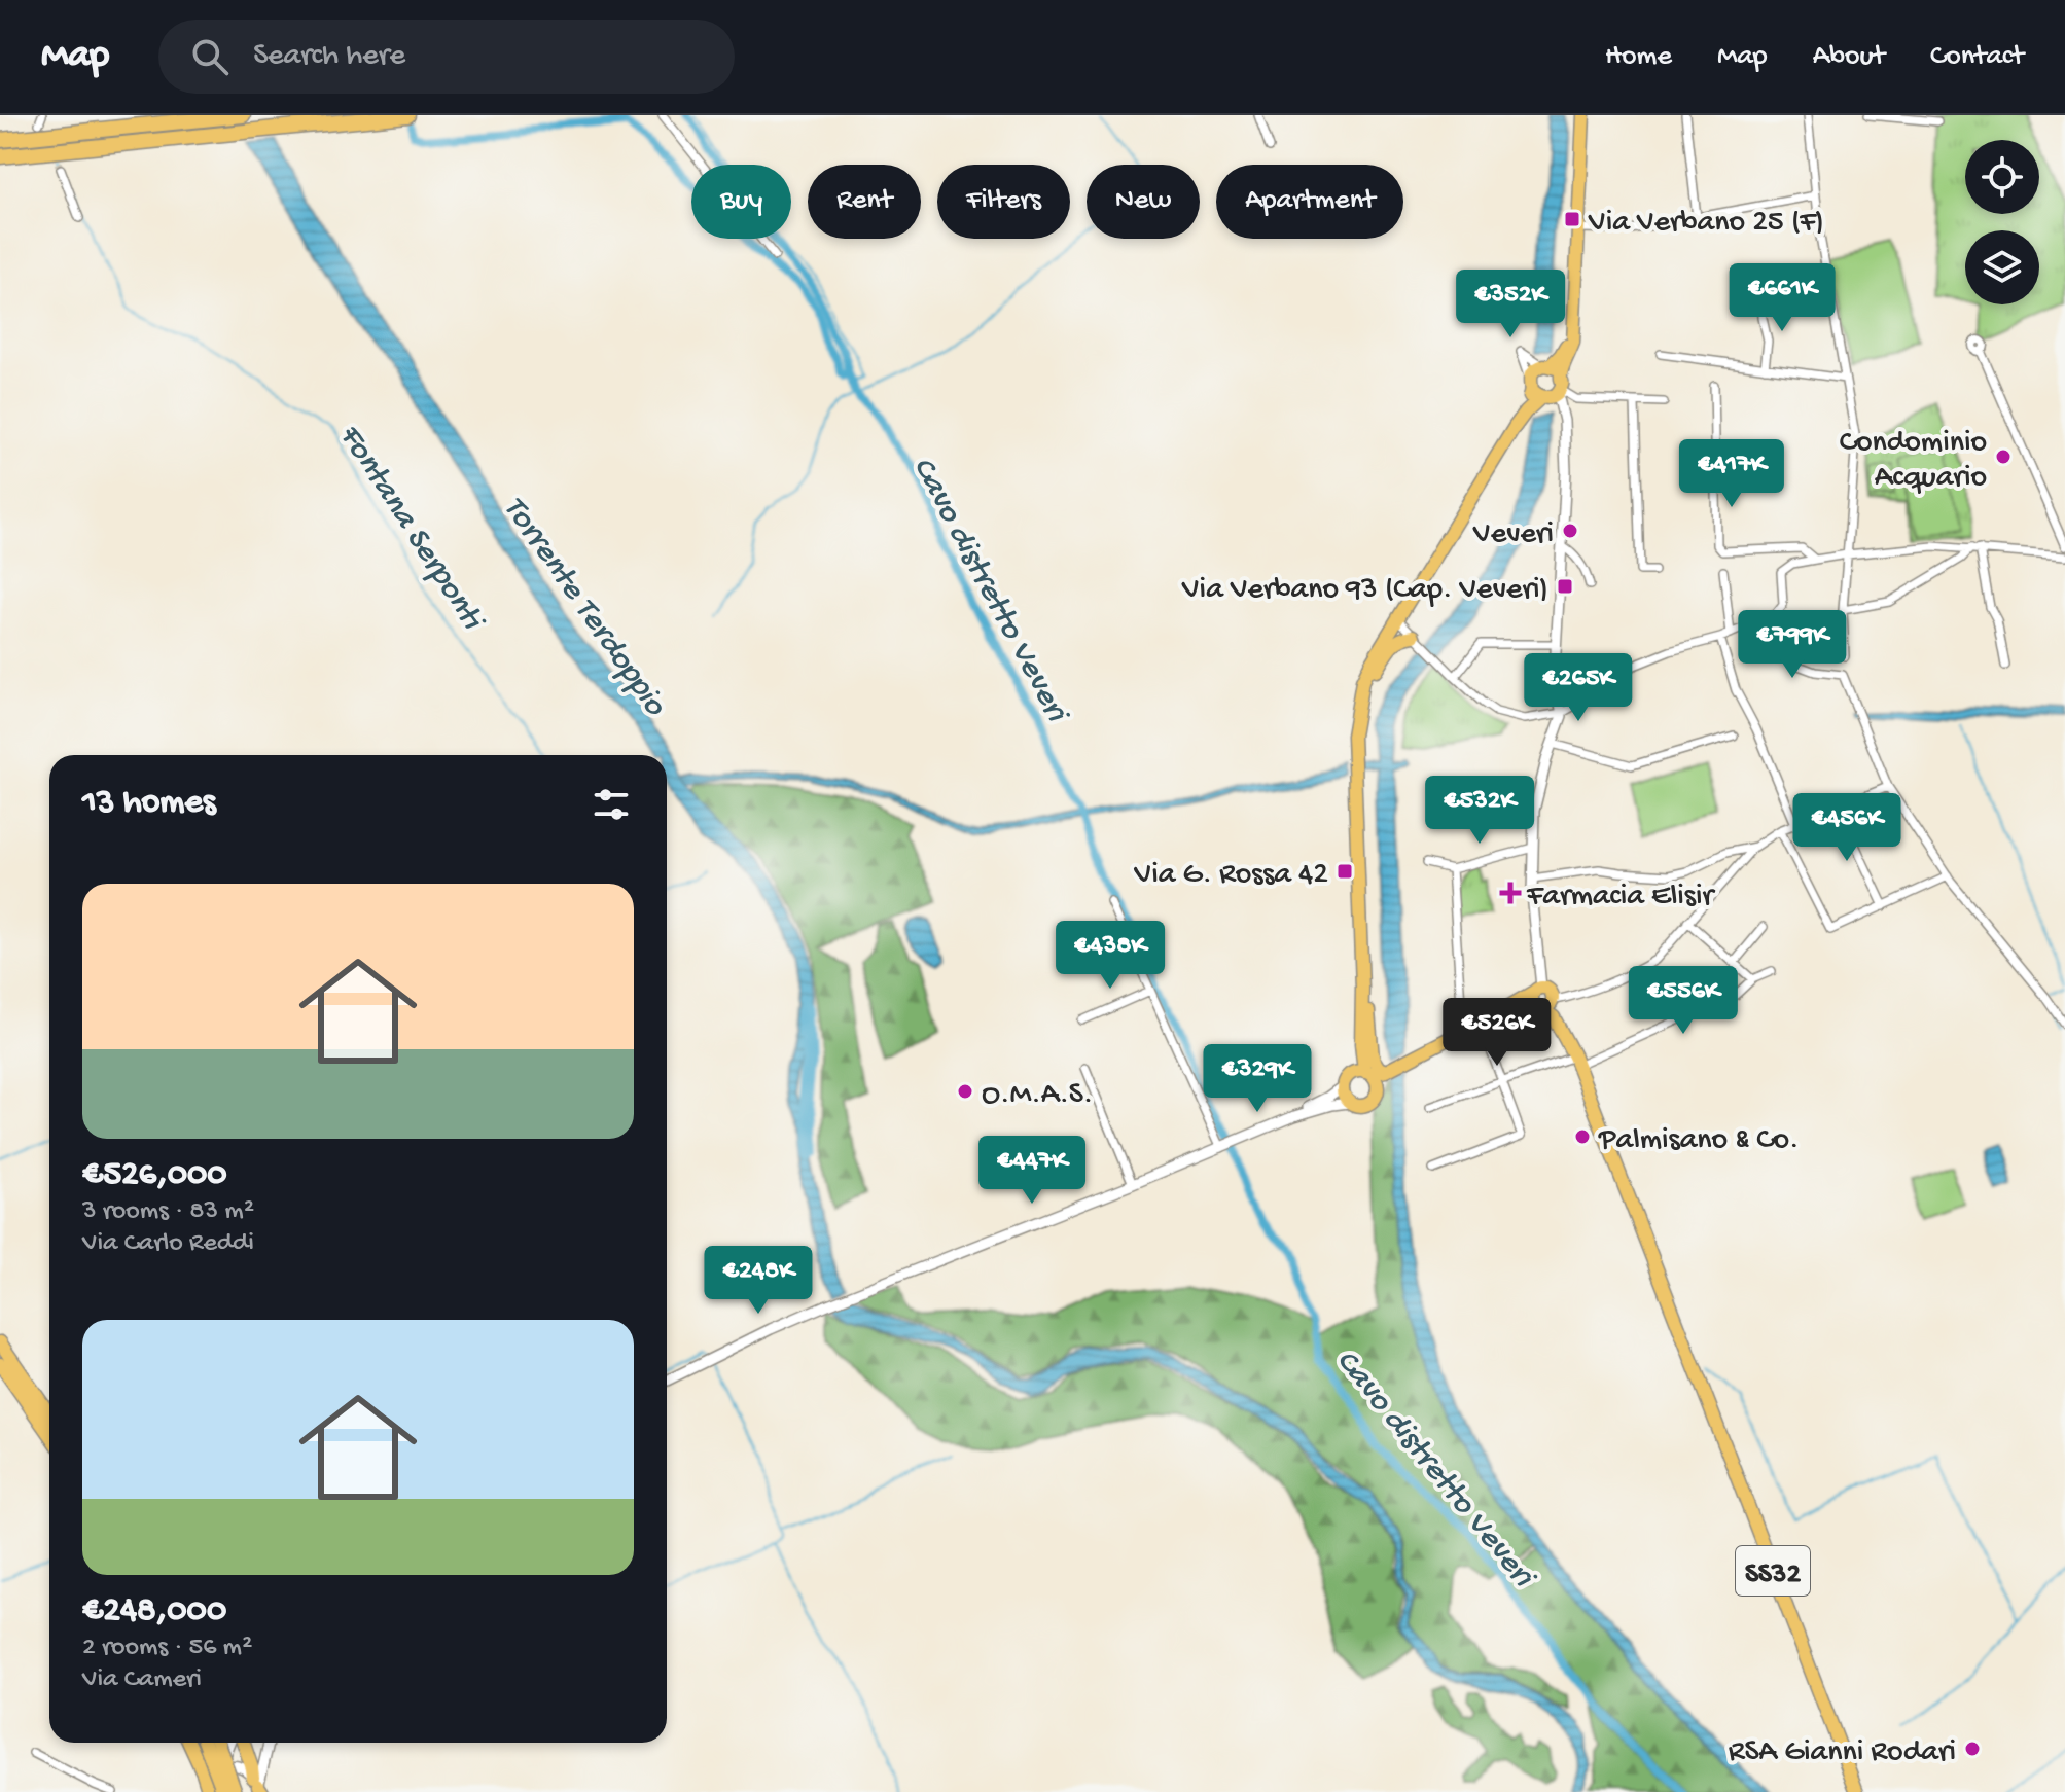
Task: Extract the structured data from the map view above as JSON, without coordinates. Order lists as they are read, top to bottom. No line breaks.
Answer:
{"streets":{"main road":["SS32"]},"water":["Fontana Serponti","Cavo distretto Veveri","Torrente Terdoppio"],"places":{"transit":["Via Verbano 25 (F)","Via Verbano 93 (Cap. Veveri)","Via G. Rossa 42"],"other":["Condominio Acquario","Veveri","O.M.A.S.","Palmisano & Co.","RSA Gianni Rodari"],"health":["Farmacia Elisir"]},"page":{"header":"Map","search":"Search here","nav":["Home","Map","About","Contact"],"chip":["Buy","Rent","Filters","New","Apartment"],"price":["€661K","€352K","€417K","€799K","€265K","€532K","€456K","€438K","€556K","€526K","€329K","€447K","€248K"],"heading":"13 homes","list":[{"name":"€526,000","note":"3 rooms · 83 m² · Via Carlo Reddi"},{"name":"€248,000","note":"2 rooms · 56 m² · Via Cameri"}]}}
